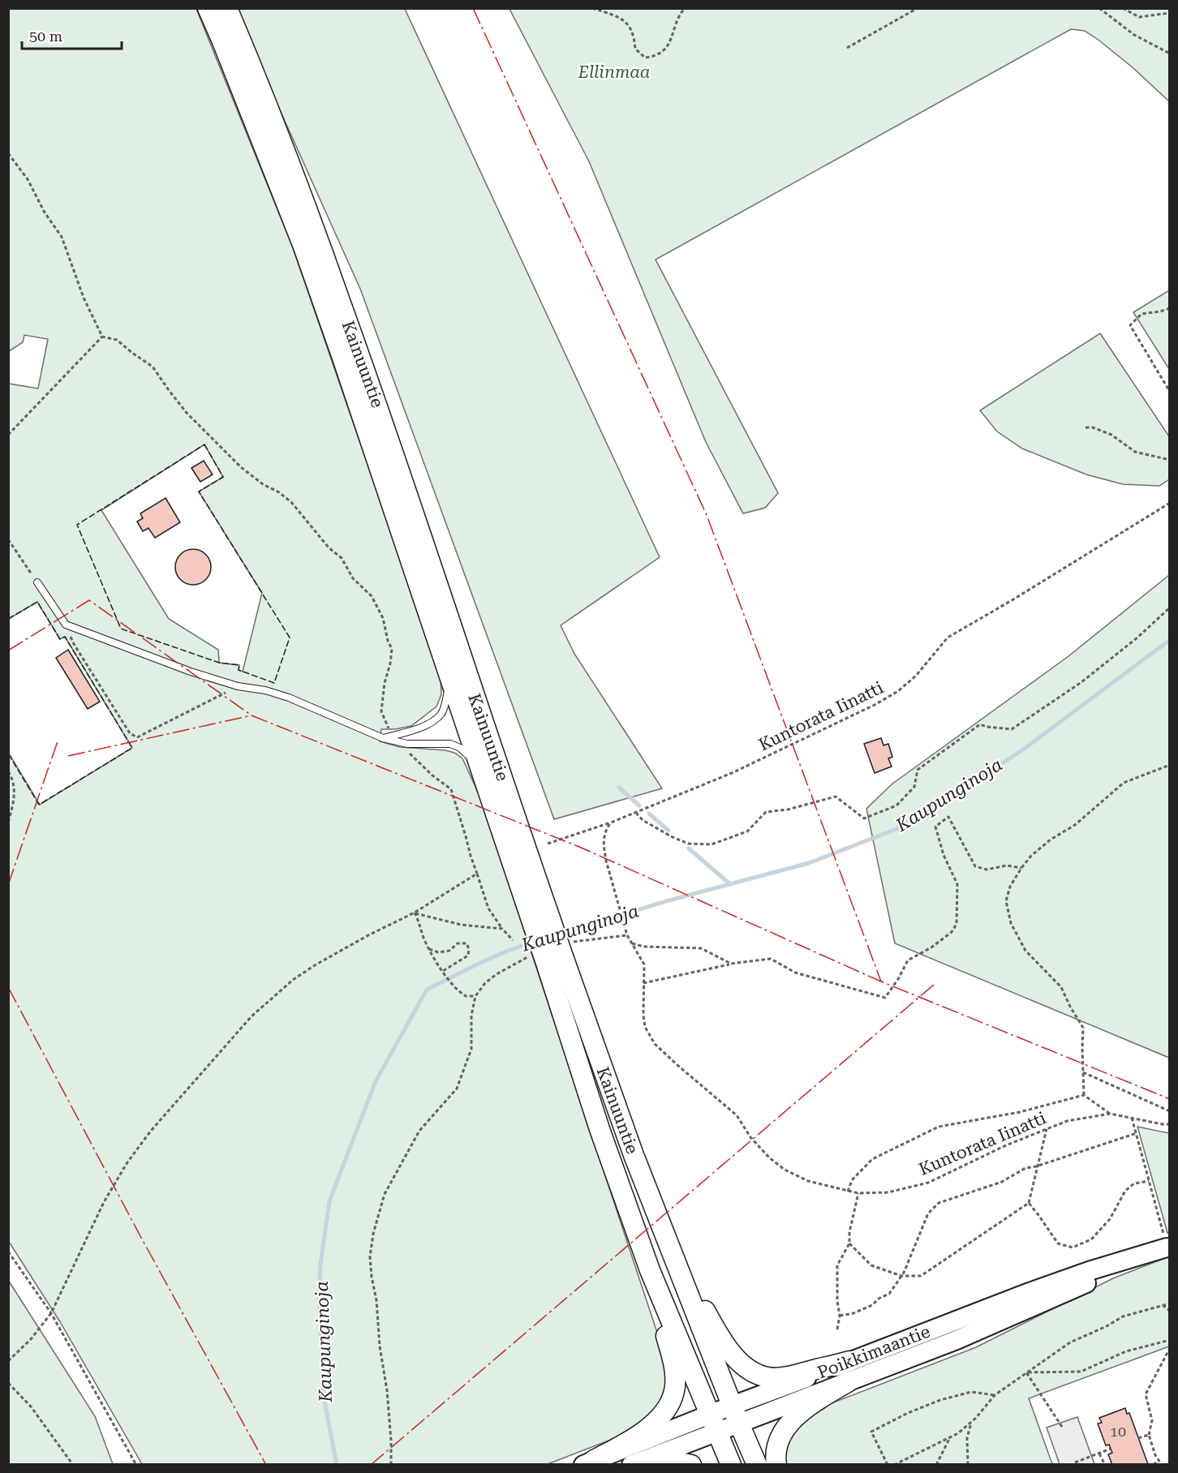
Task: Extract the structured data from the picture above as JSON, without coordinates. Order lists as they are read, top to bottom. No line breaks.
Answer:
{"streets":{"highway":["Kainuuntie"],"main road":["Poikkimaantie"],"path":["Kuntorata Iinatti"]},"crossings":[["Kainuuntie","Poikkimaantie"]],"water":["Kaupunginoja"],"parks":["Ellinmaa"],"house_numbers":["10"],"scale_bar":"50 m"}
